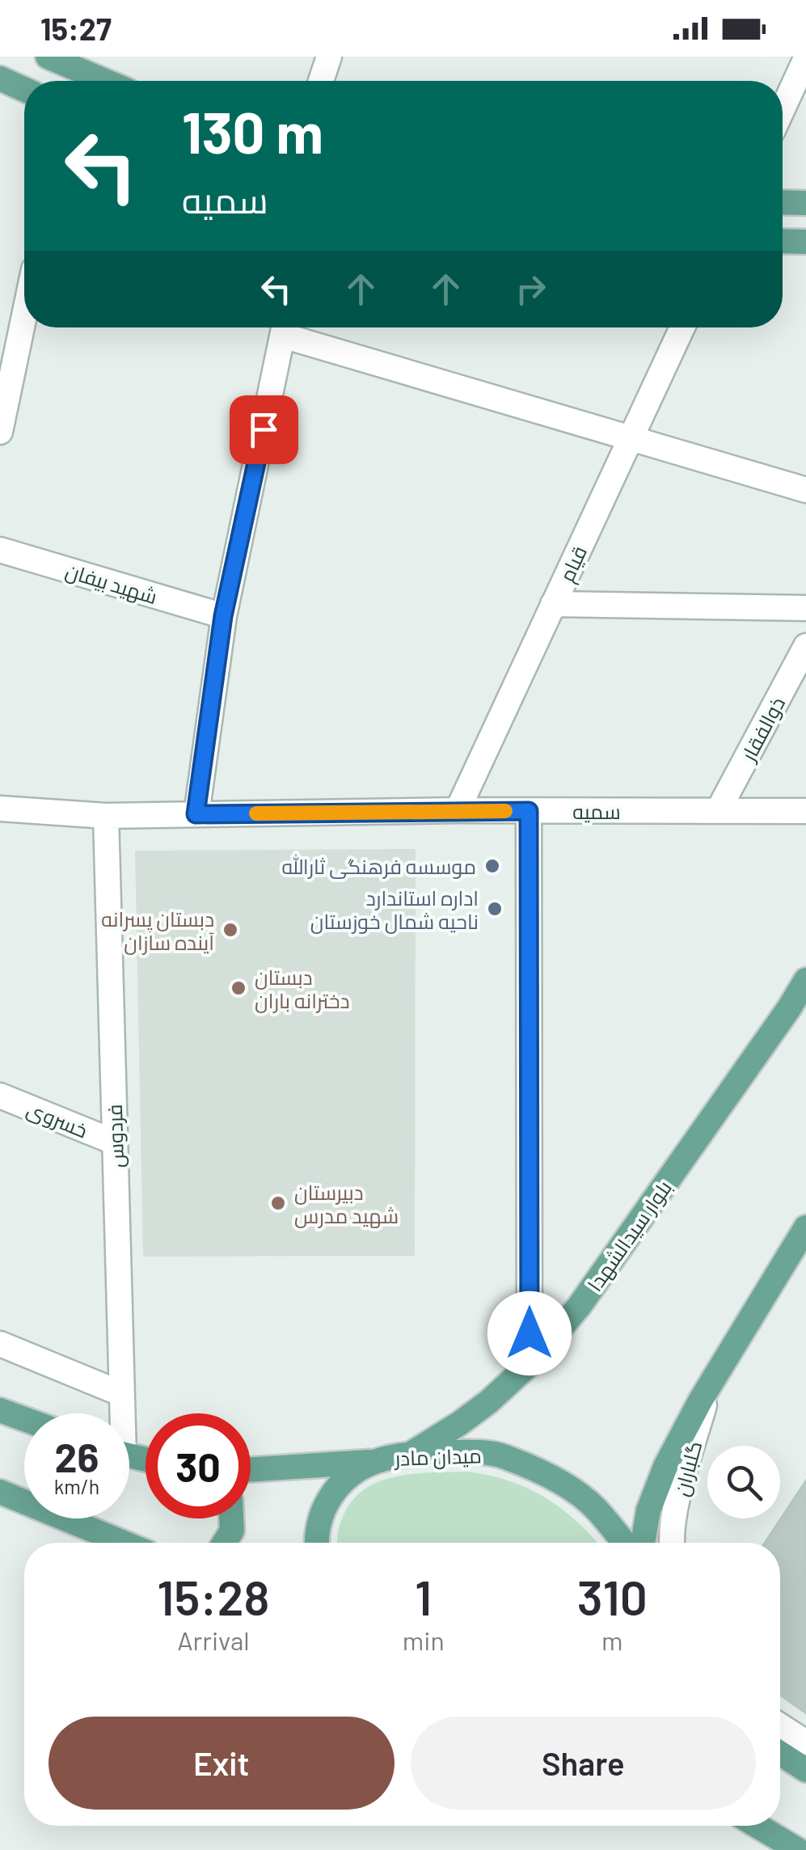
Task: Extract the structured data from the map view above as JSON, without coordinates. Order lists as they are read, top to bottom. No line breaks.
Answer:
{"streets":{"main road":["بلوار سیدالشهدا","میدان مادر"],"street":["قیام","شهید بیفان","ذوالفقار","سمیه","خسروی","فردوس","گلباران"]},"crossings":[["قیام","سمیه"],["ذوالفقار","سمیه"],["سمیه","فردوس"],["خسروی","فردوس"],["بلوار سیدالشهدا","میدان مادر"]],"places":["موسسه فرهنگی ثارالله","اداره استاندارد ناحیه شمال خوزستان","دبستان پسرانه آینده سازان","دبستان دخترانه باران","دبیرستان شهید مدرس"],"page":{"status":"15:27","turn":["130 m","سمیه"],"speed":"26 km/h","limit":"30","eta":["15:28","Arrival","1","min","310","m"],"buttons":["Exit","Share"]}}
